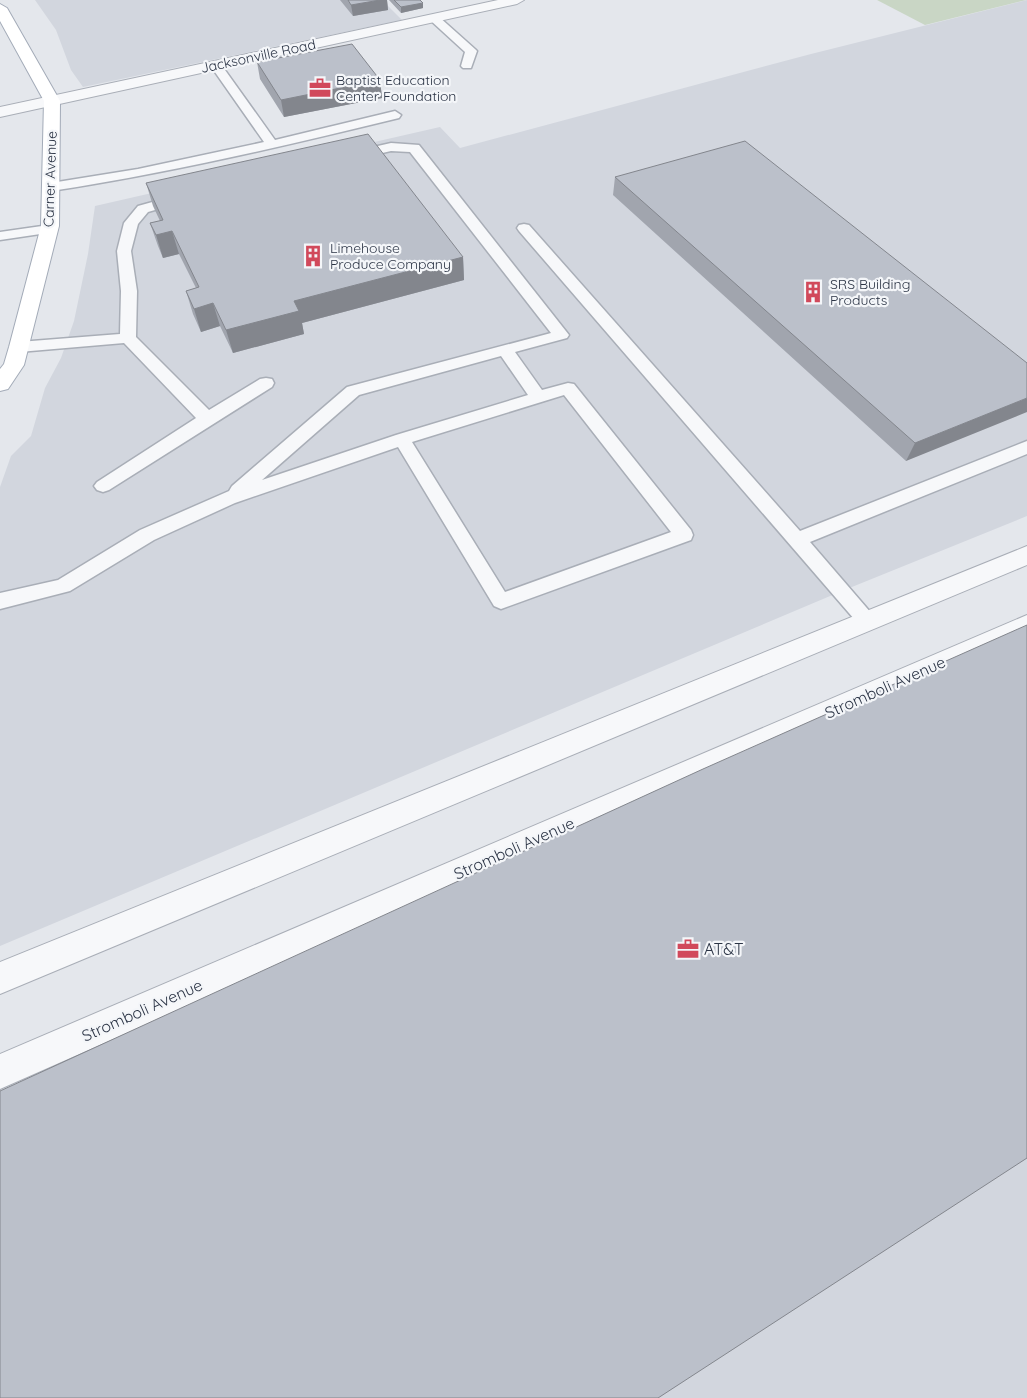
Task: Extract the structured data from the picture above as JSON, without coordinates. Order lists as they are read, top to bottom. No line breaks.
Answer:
{"streets":{"main road":["Carner Avenue"],"street":["Jacksonville Road","Stromboli Avenue"]},"crossings":[["Jacksonville Road","Carner Avenue"]],"places":{"office":["Baptist Education Center Foundation","AT&T"],"building":["Limehouse Produce Company","SRS Building Products"]}}
